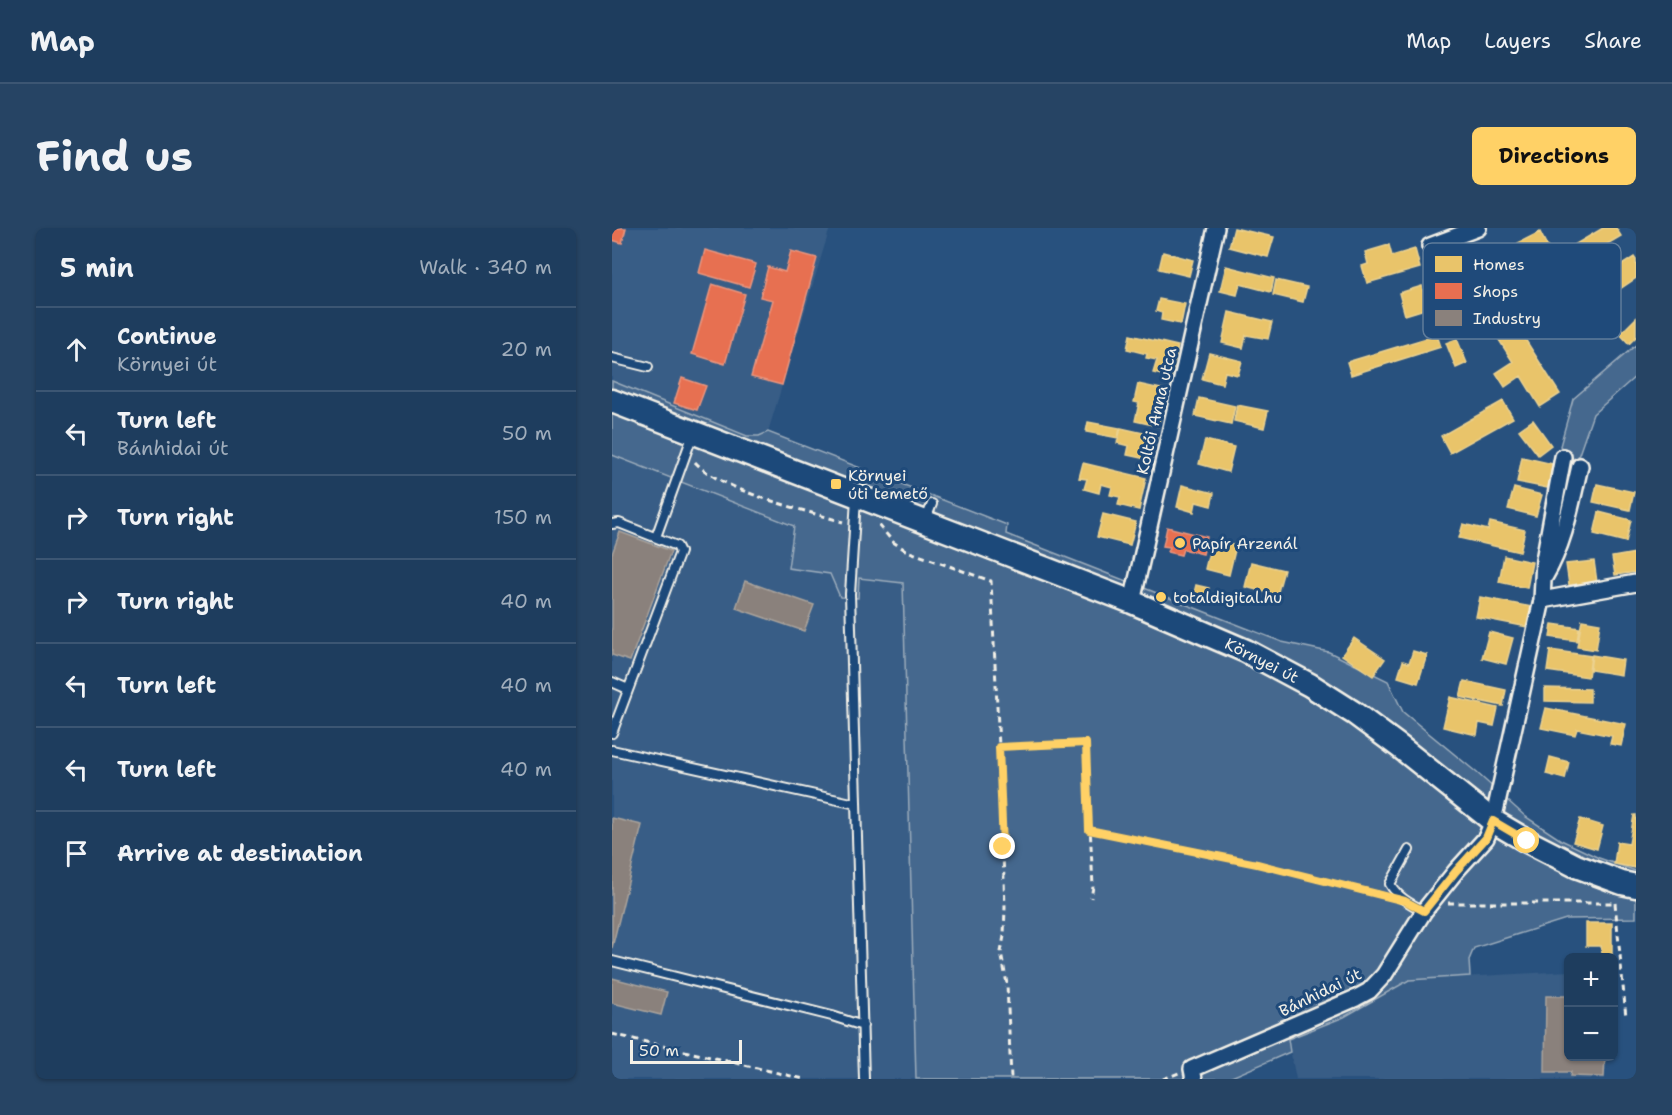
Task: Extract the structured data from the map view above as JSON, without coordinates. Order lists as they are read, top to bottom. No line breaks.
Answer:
{"streets":{"main road":["Környei út"],"street":["Koltói Anna utca","Bánhidai út"]},"crossings":[["Koltói Anna utca","Környei út"],["Környei út","Bánhidai út"]],"places":{"transit":["Környei úti temető"],"other":["Papír Arzenál","totaldigital.hu"]},"legend":["Homes","Shops","Industry"],"scale_bar":"50 m","page":{"header":"Map","nav":["Map","Layers","Share"],"buttons":"Directions","title":"Find us","heading":["5 min","Walk · 340 m"],"list":[["Continue","Környei út","20 m"],["Turn left","Bánhidai út","50 m"],["Turn right","150 m"],["Turn right","40 m"],["Turn left","40 m"],["Turn left","40 m"],"Arrive at destination"],"map_buttons":["+","−"],"scale":"50 m"}}
